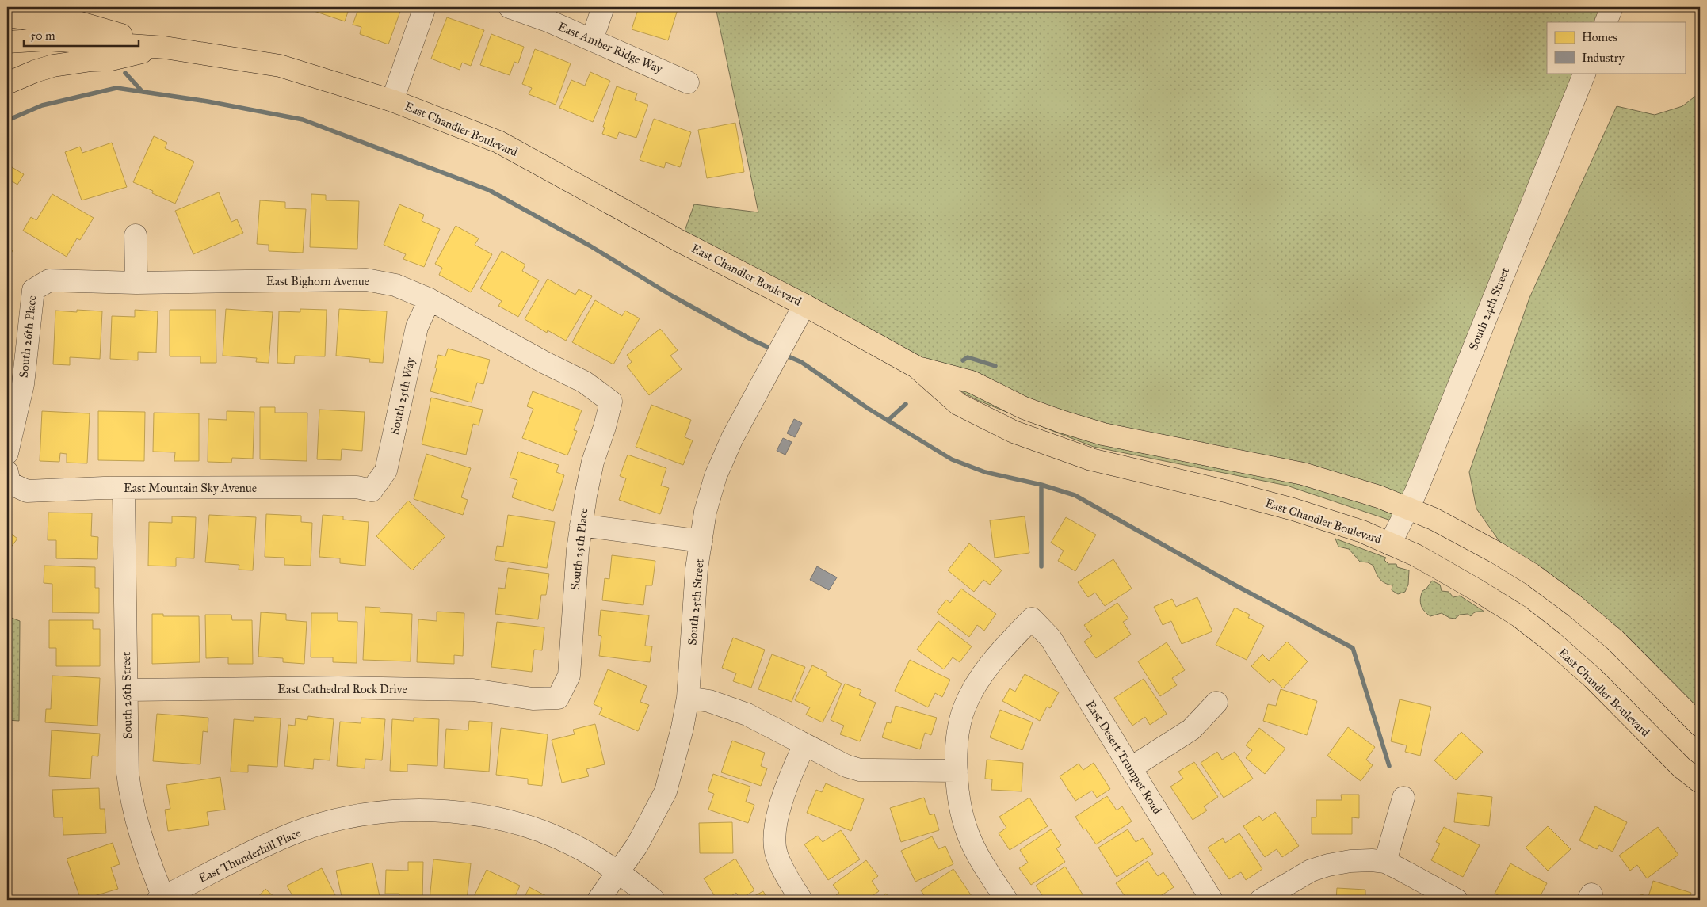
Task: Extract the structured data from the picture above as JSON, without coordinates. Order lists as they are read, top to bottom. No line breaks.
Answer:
{"streets":{"main road":["East Chandler Boulevard"],"street":["East Amber Ridge Way","East Bighorn Avenue","South 24th Street","South 26th Place","South 25th Way","East Mountain Sky Avenue","South 25th Place","South 25th Street","East Cathedral Rock Drive","South 26th Street","East Desert Trumpet Road","East Thunderhill Place"]},"crossings":[["East Chandler Boulevard","South 24th Street"],["East Chandler Boulevard","South 25th Street"],["East Bighorn Avenue","South 26th Place"],["East Bighorn Avenue","South 25th Way"],["East Bighorn Avenue","South 25th Place"],["South 25th Way","East Mountain Sky Avenue"],["East Mountain Sky Avenue","South 26th Street"],["South 25th Place","East Cathedral Rock Drive"],["South 25th Street","East Thunderhill Place"],["East Cathedral Rock Drive","South 26th Street"],["South 26th Street","East Thunderhill Place"]],"legend":["Homes","Industry"],"scale_bar":"50 m"}
